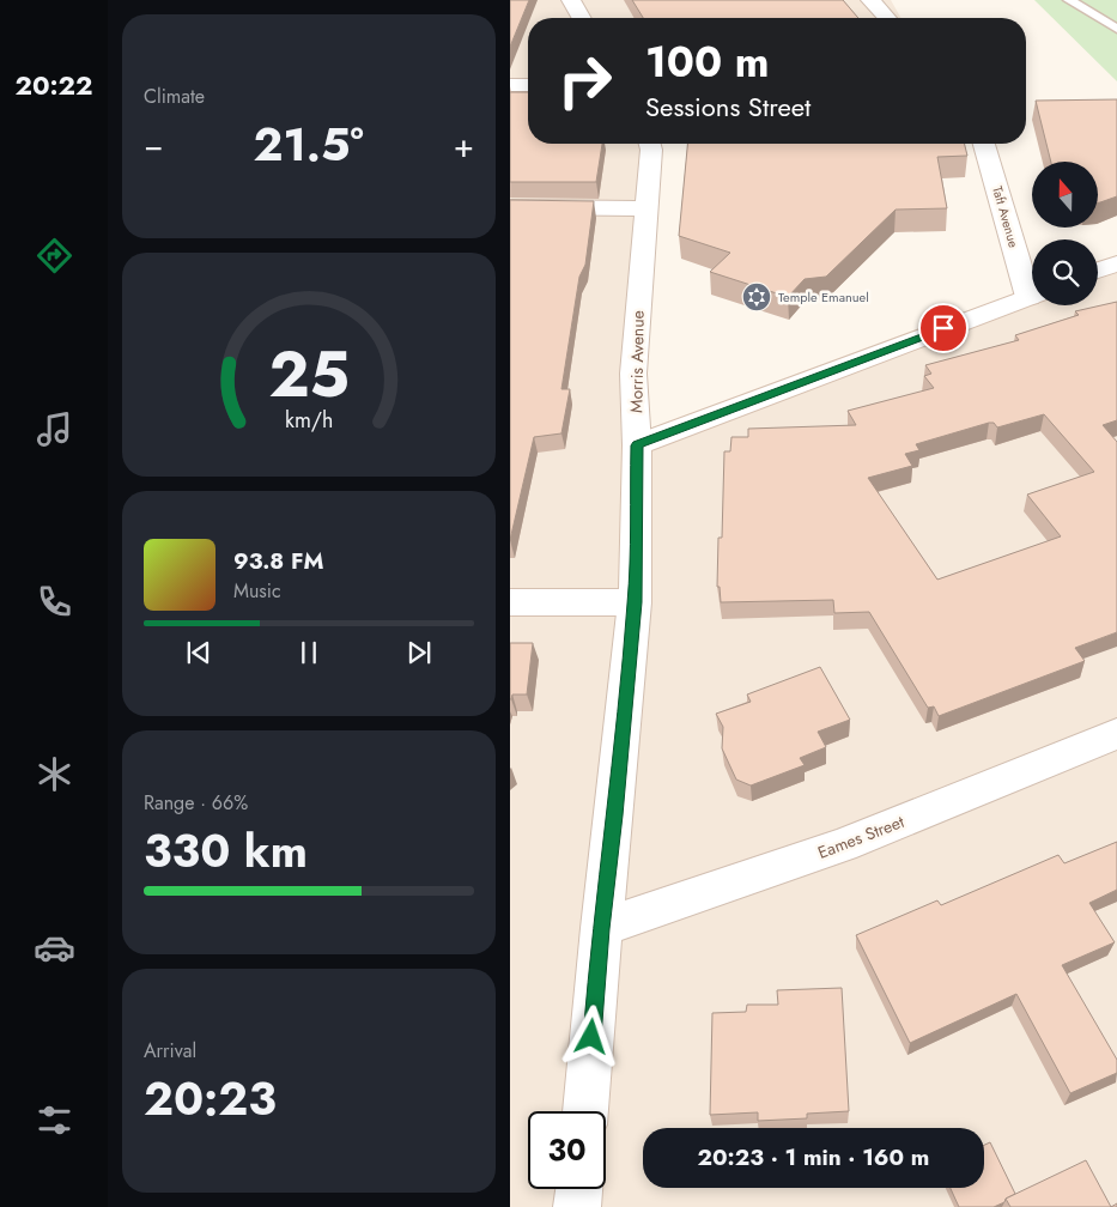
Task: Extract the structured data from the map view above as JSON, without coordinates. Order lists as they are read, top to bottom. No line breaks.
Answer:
{"streets":{"street":["Taft Avenue","Morris Avenue","Eames Street"]},"crossings":[["Morris Avenue","Eames Street"]],"places":{"synagogue":["Temple Emanuel"]},"north":"top","page":{"tabs":"20:22","tile":["Climate",["Range · 66%","330 km"],["Arrival","20:23"]],"turn":["100 m","Sessions Street"],"heat":["−","21.5°","+"],"song":["93.8 FM","Music"],"limit":"30","trip":"20:23 · 1 min · 160 m","gauge":["25","km/h"]}}
